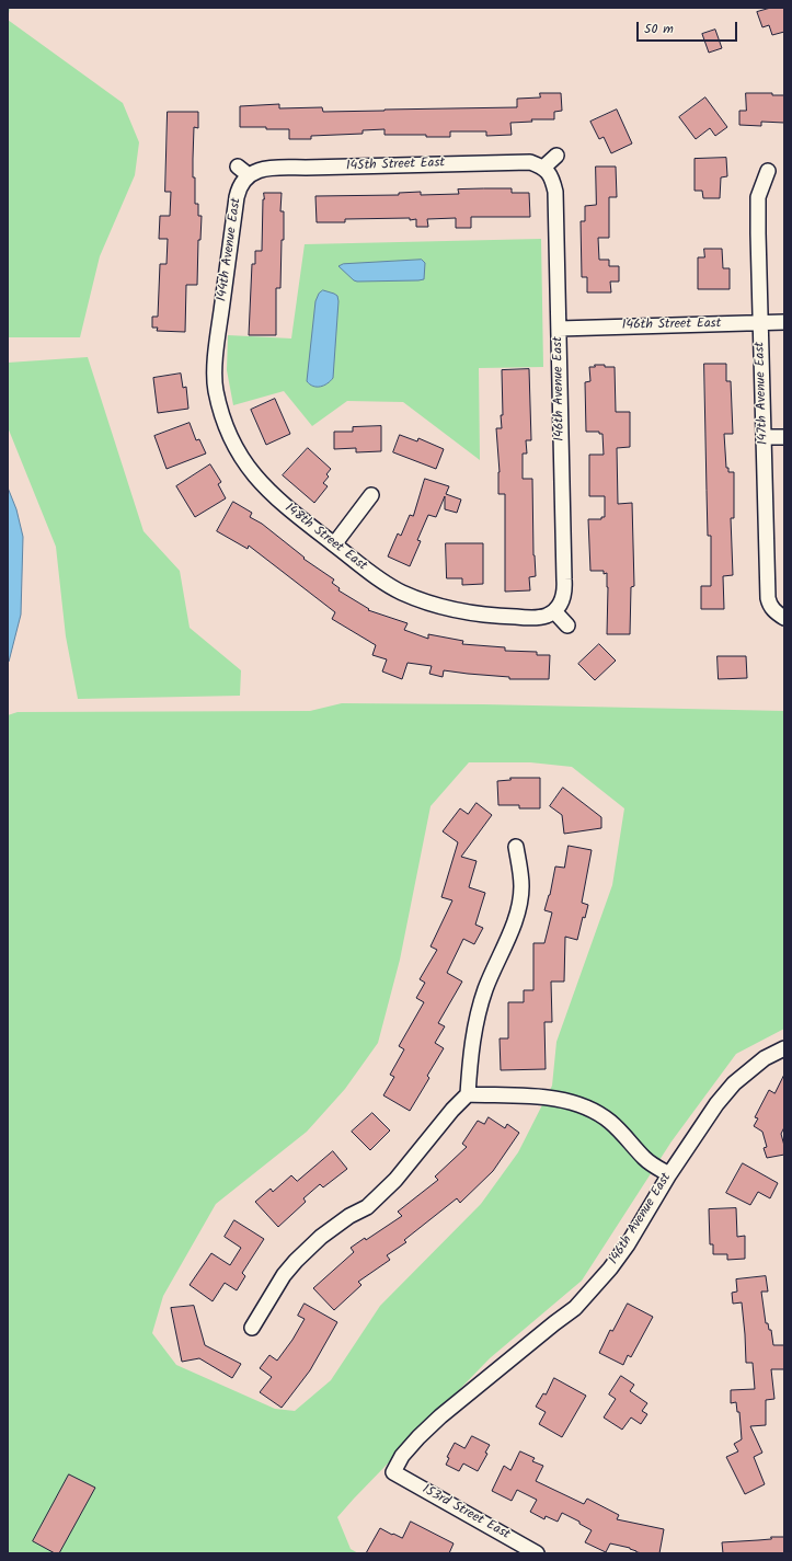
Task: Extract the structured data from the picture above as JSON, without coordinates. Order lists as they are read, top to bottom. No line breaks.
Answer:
{"streets":{"street":["145th Street East","144th Avenue East","146th Street East","146th Avenue East","147th Avenue East","148th Street East","153rd Street East"]},"crossings":[["145th Street East","144th Avenue East"],["145th Street East","146th Avenue East"],["144th Avenue East","148th Street East"],["146th Street East","146th Avenue East"],["146th Street East","147th Avenue East"],["146th Avenue East","148th Street East"],["146th Avenue East","153rd Street East"]],"scale_bar":"50 m"}
